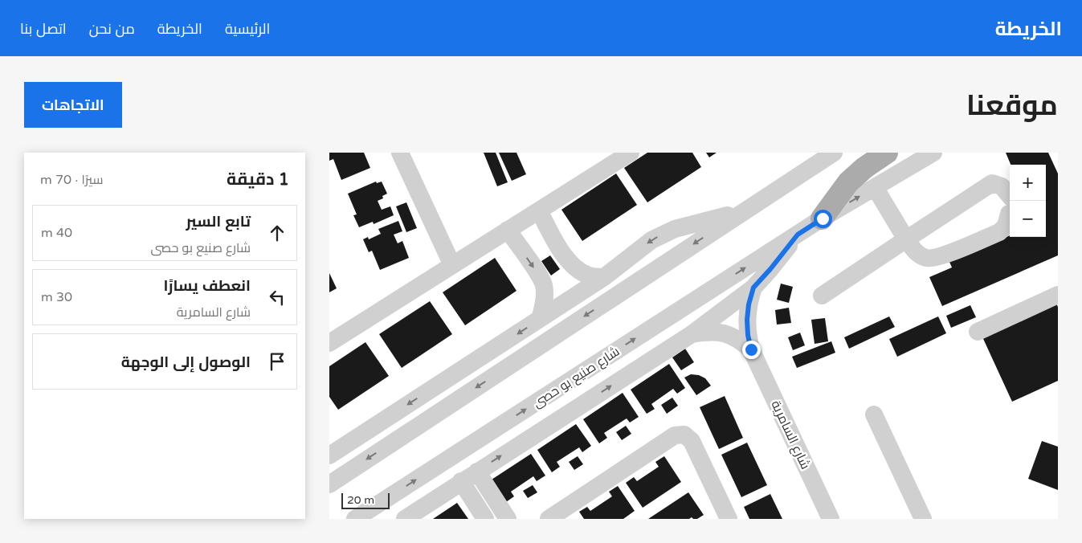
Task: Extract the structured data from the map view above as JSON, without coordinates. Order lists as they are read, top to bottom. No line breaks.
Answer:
{"streets":{"street":["شارع صنيع بو حصى","شارع السامرية"]},"crossings":[["شارع صنيع بو حصى","شارع السامرية"]],"scale_bar":"20 m","page":{"header":"الخريطة","nav":["الرئيسية","الخريطة","من نحن","اتصل بنا"],"title":"موقعنا","buttons":"الاتجاهات","heading":["1 دقيقة","سيرًا · 70 m"],"map_buttons":["+","−"],"list":[["تابع السير","شارع صنيع بو حصى","40 m"],["انعطف يسارًا","شارع السامرية","30 m"],"الوصول إلى الوجهة"],"scale":"20 m"}}
